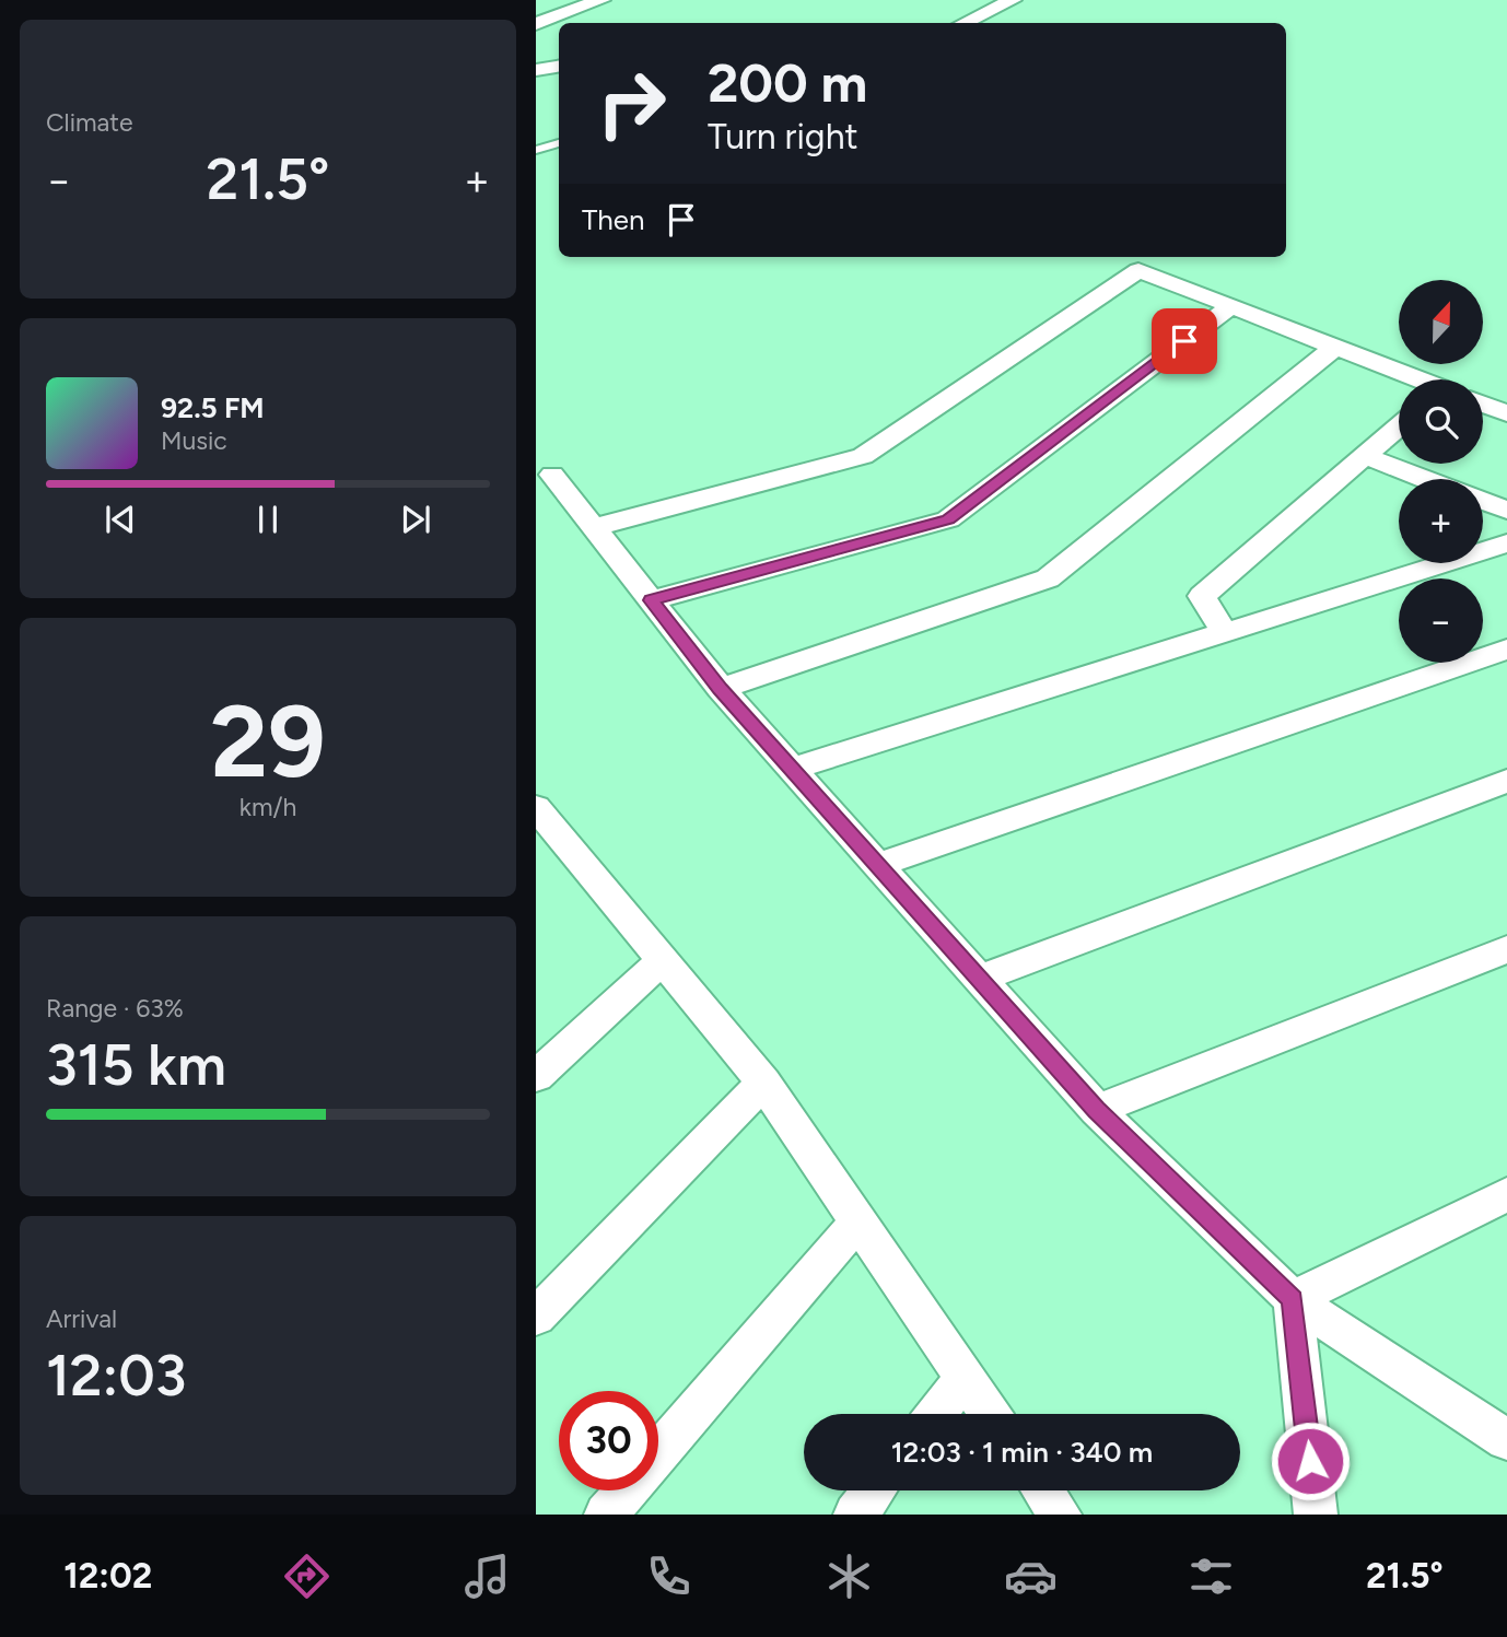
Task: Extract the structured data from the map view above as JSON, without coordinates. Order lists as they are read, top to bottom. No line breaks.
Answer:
{"north":"top","page":{"tile":["Climate",["29","km/h"],["Range · 63%","315 km"],["Arrival","12:03"]],"turn":["200 m","Turn right"],"heat":["−","21.5°","+"],"then":"Then","map_buttons":["+","−"],"song":["92.5 FM","Music"],"limit":"30","trip":"12:03 · 1 min · 340 m","tabs":["12:02","21.5°"]}}
